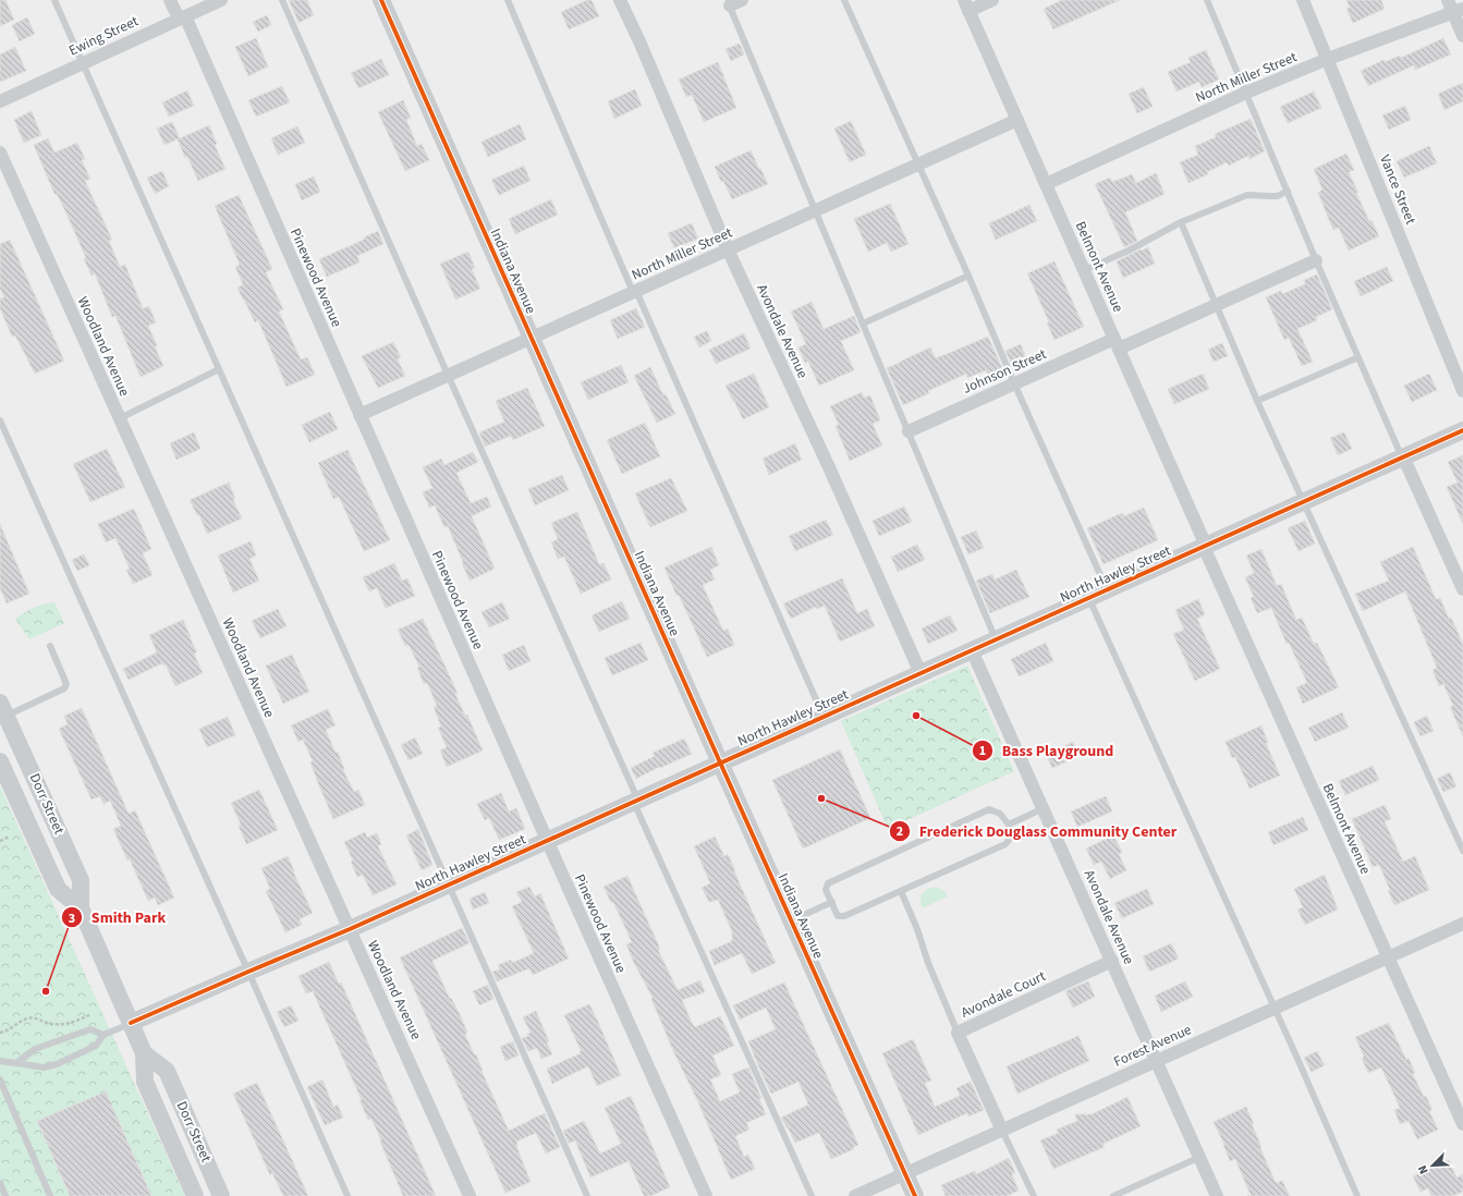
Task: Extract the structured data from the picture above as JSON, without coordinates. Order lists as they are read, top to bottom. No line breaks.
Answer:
{"streets":{"street":["Ewing Street","North Miller Street","Vance Street","Belmont Avenue","Indiana Avenue","Pinewood Avenue","Avondale Avenue","Woodland Avenue","Johnson Street","North Hawley Street","Dorr Street","Avondale Court","Forest Avenue"]},"crossings":[["Ewing Street","Pinewood Avenue"],["North Miller Street","Vance Street"],["North Miller Street","Belmont Avenue"],["North Miller Street","Indiana Avenue"],["North Miller Street","Pinewood Avenue"],["North Miller Street","Avondale Avenue"],["Belmont Avenue","Johnson Street"],["Belmont Avenue","North Hawley Street"],["Belmont Avenue","Forest Avenue"],["Indiana Avenue","North Hawley Street"],["Indiana Avenue","Forest Avenue"],["Pinewood Avenue","North Hawley Street"],["Avondale Avenue","North Hawley Street"],["Avondale Avenue","Avondale Court"],["Avondale Avenue","Forest Avenue"],["Woodland Avenue","North Hawley Street"],["North Hawley Street","Dorr Street"],["Avondale Court","Forest Avenue"]],"places":["Bass Playground","Frederick Douglass Community Center","Smith Park"],"north":"bottom left"}
